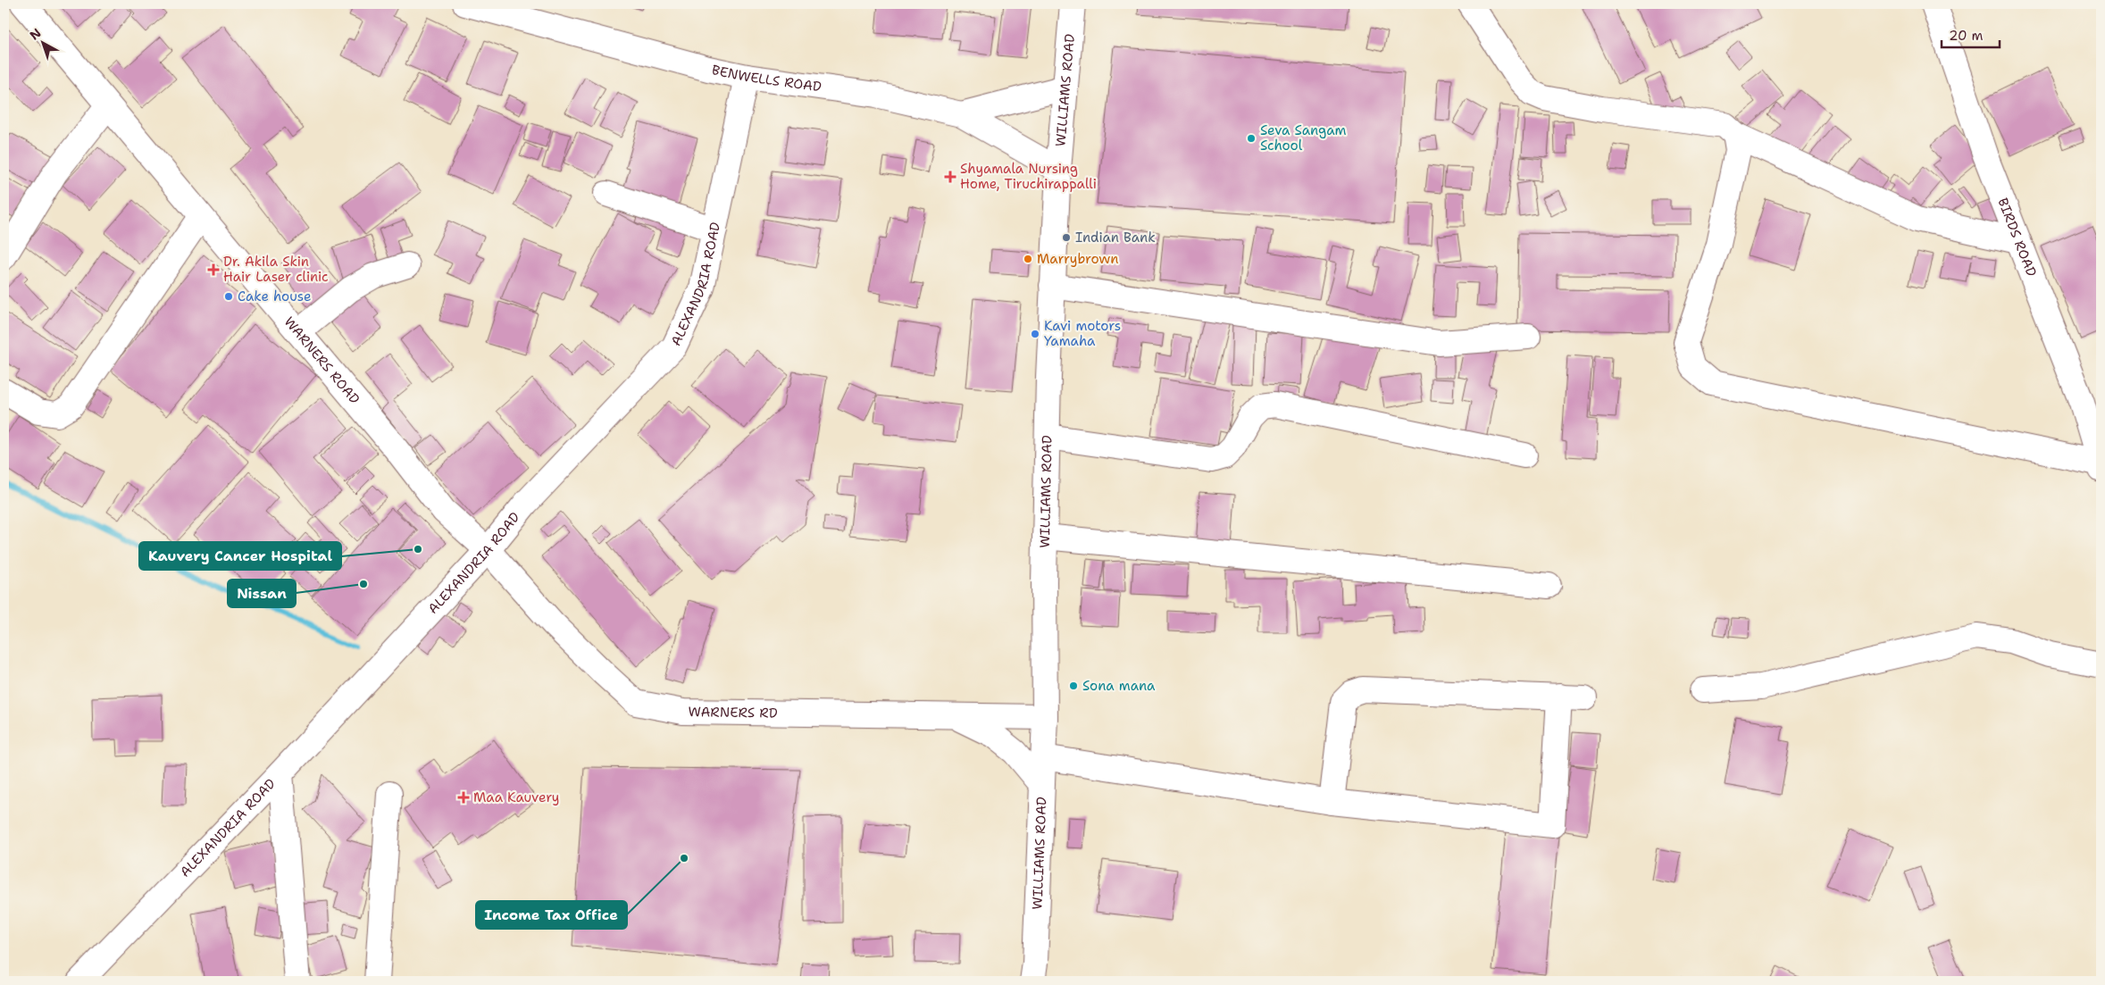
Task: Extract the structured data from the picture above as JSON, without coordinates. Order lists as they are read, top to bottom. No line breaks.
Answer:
{"streets":{"street":["BENWELLS ROAD","WILLIAMS ROAD","BIRDS ROAD","ALEXANDRIA ROAD","WARNERS ROAD","WARNERS RD"]},"crossings":[["BENWELLS ROAD","WILLIAMS ROAD"],["BENWELLS ROAD","ALEXANDRIA ROAD"],["WILLIAMS ROAD","WARNERS RD"],["ALEXANDRIA ROAD","WARNERS ROAD"],["ALEXANDRIA ROAD","WARNERS RD"],["WARNERS ROAD","WARNERS RD"]],"places":{"other":["Seva Sangam School","Indian Bank","Marrybrown","Cake house","Kavi motors Yamaha","Kauvery Cancer Hospital","Nissan","Sona mana","Income Tax Office"],"health":["Shyamala Nursing Home, Tiruchirappalli","Dr. Akila Skin Hair Laser clinic","Maa Kauvery"]},"scale_bar":"20 m","north":"top left"}
